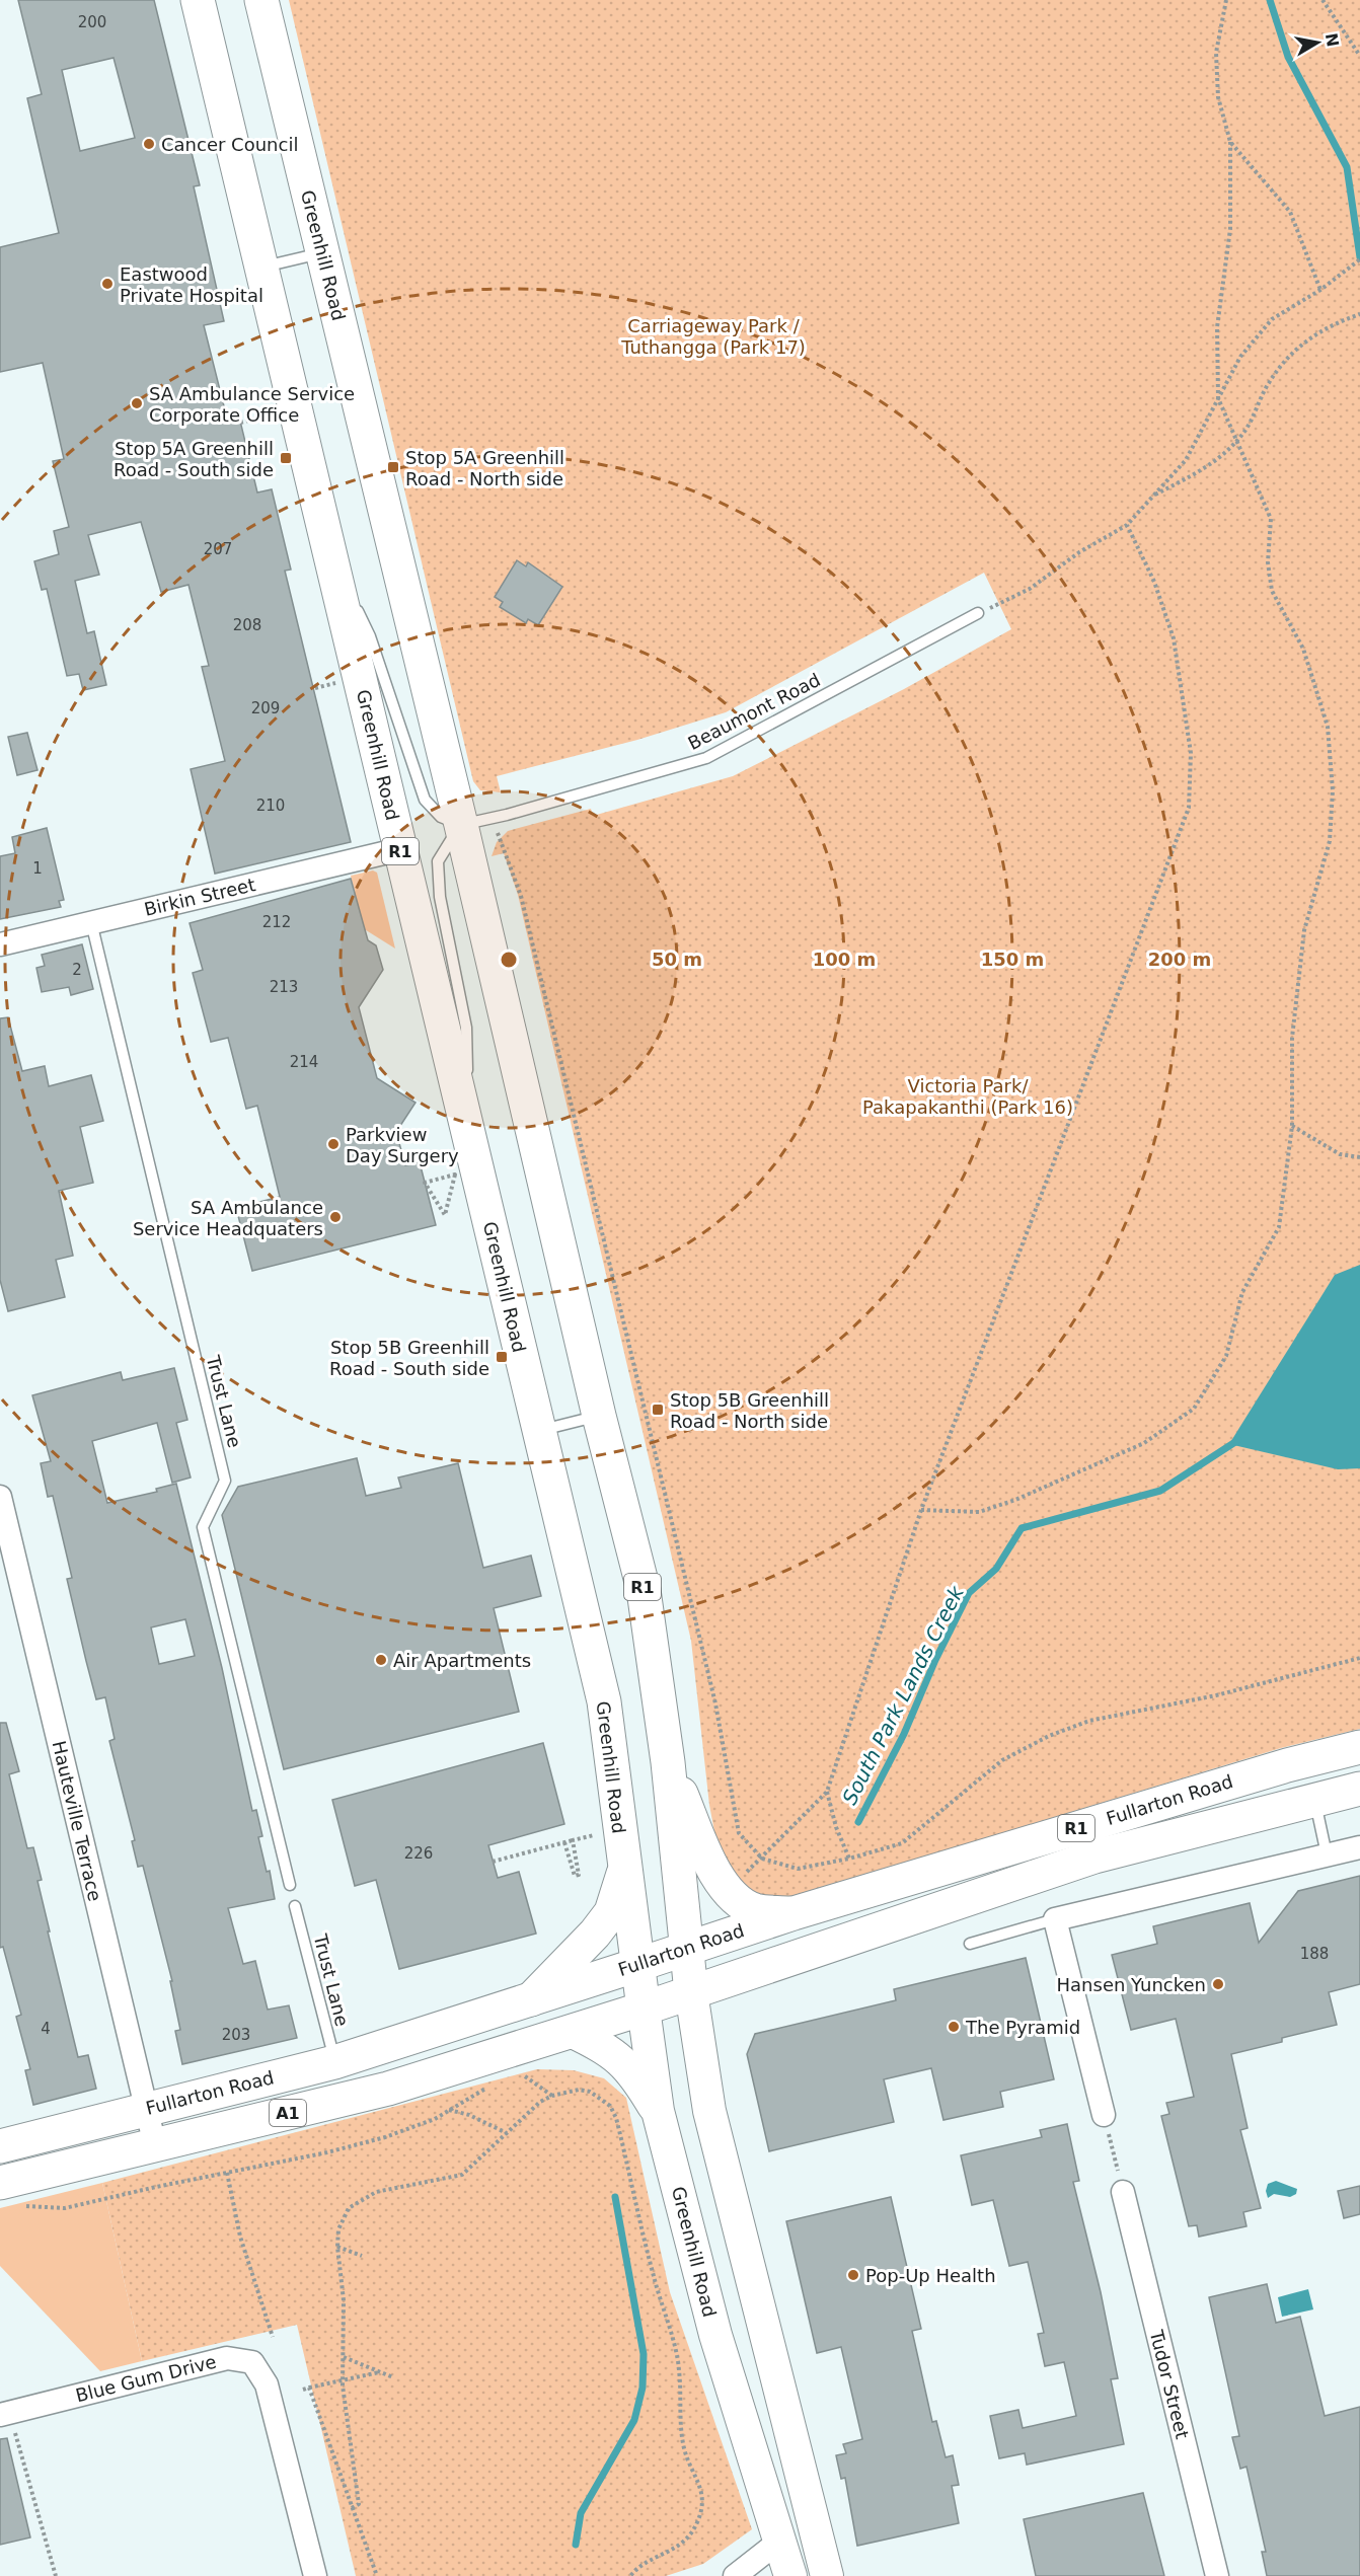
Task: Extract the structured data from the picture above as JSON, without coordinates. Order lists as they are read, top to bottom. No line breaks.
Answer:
{"streets":{"main road":["Greenhill Road","R1","Fullarton Road","A1"],"street":["Birkin Street","Hauteville Terrace","Blue Gum Drive","Tudor Street"],"lane":["Beaumont Road","Trust Lane"]},"crossings":[["Greenhill Road","Beaumont Road"],["Greenhill Road","R1"],["Greenhill Road","Birkin Street"],["Greenhill Road","Fullarton Road"],["R1","Fullarton Road"],["Birkin Street","Trust Lane"],["Trust Lane","Fullarton Road"],["Fullarton Road","Hauteville Terrace"]],"water":["South Park Lands Creek"],"parks":["Carriageway Park / Tuthangga (Park 17)","Victoria Park/ Pakapakanthi (Park 16)"],"places":{"other":["Cancer Council","Eastwood Private Hospital","SA Ambulance Service Corporate Office","Parkview Day Surgery","SA Ambulance Service Headquaters","Air Apartments","Hansen Yuncken","The Pyramid","Pop-Up Health"],"transit":["Stop 5A Greenhill Road - South side","Stop 5A Greenhill Road - North side","Stop 5B Greenhill Road - South side","Stop 5B Greenhill Road - North side"]},"house_numbers":["200","207","208","209","210","1","212","2","213","214","226","188","4","203"],"north":"right","rings":["50 m","100 m","150 m","200 m"]}
